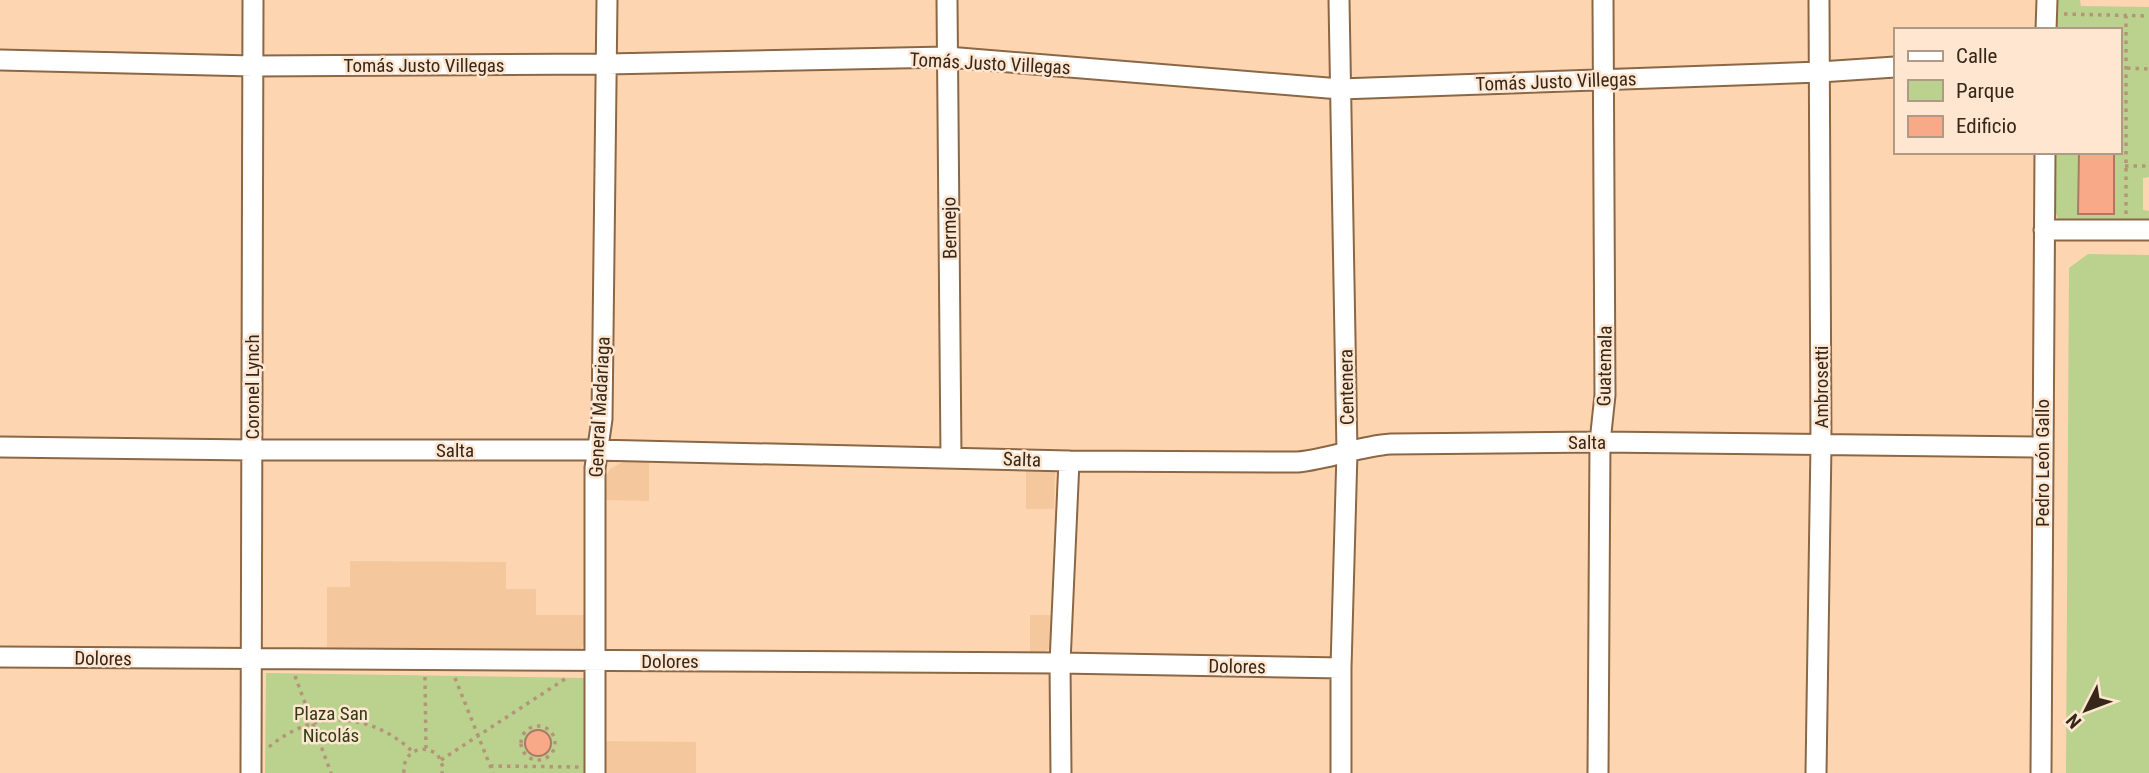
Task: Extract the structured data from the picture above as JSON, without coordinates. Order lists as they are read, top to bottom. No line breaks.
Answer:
{"streets":{"street":["Tomás Justo Villegas","Bermejo","Guatemala","Coronel Lynch","Centenera","Ambrosetti","General Madariaga","Salta","Pedro León Gallo","Dolores"]},"crossings":[["Tomás Justo Villegas","Bermejo"],["Tomás Justo Villegas","Guatemala"],["Tomás Justo Villegas","Coronel Lynch"],["Tomás Justo Villegas","Centenera"],["Tomás Justo Villegas","Ambrosetti"],["Tomás Justo Villegas","General Madariaga"],["Bermejo","Salta"],["Guatemala","Salta"],["Coronel Lynch","Salta"],["Coronel Lynch","Dolores"],["Centenera","Salta"],["Centenera","Dolores"],["Ambrosetti","Salta"],["General Madariaga","Salta"],["General Madariaga","Dolores"],["Salta","Pedro León Gallo"]],"parks":["Plaza San Nicolás"],"legend":["Calle","Parque","Edificio"],"north":"bottom left"}
